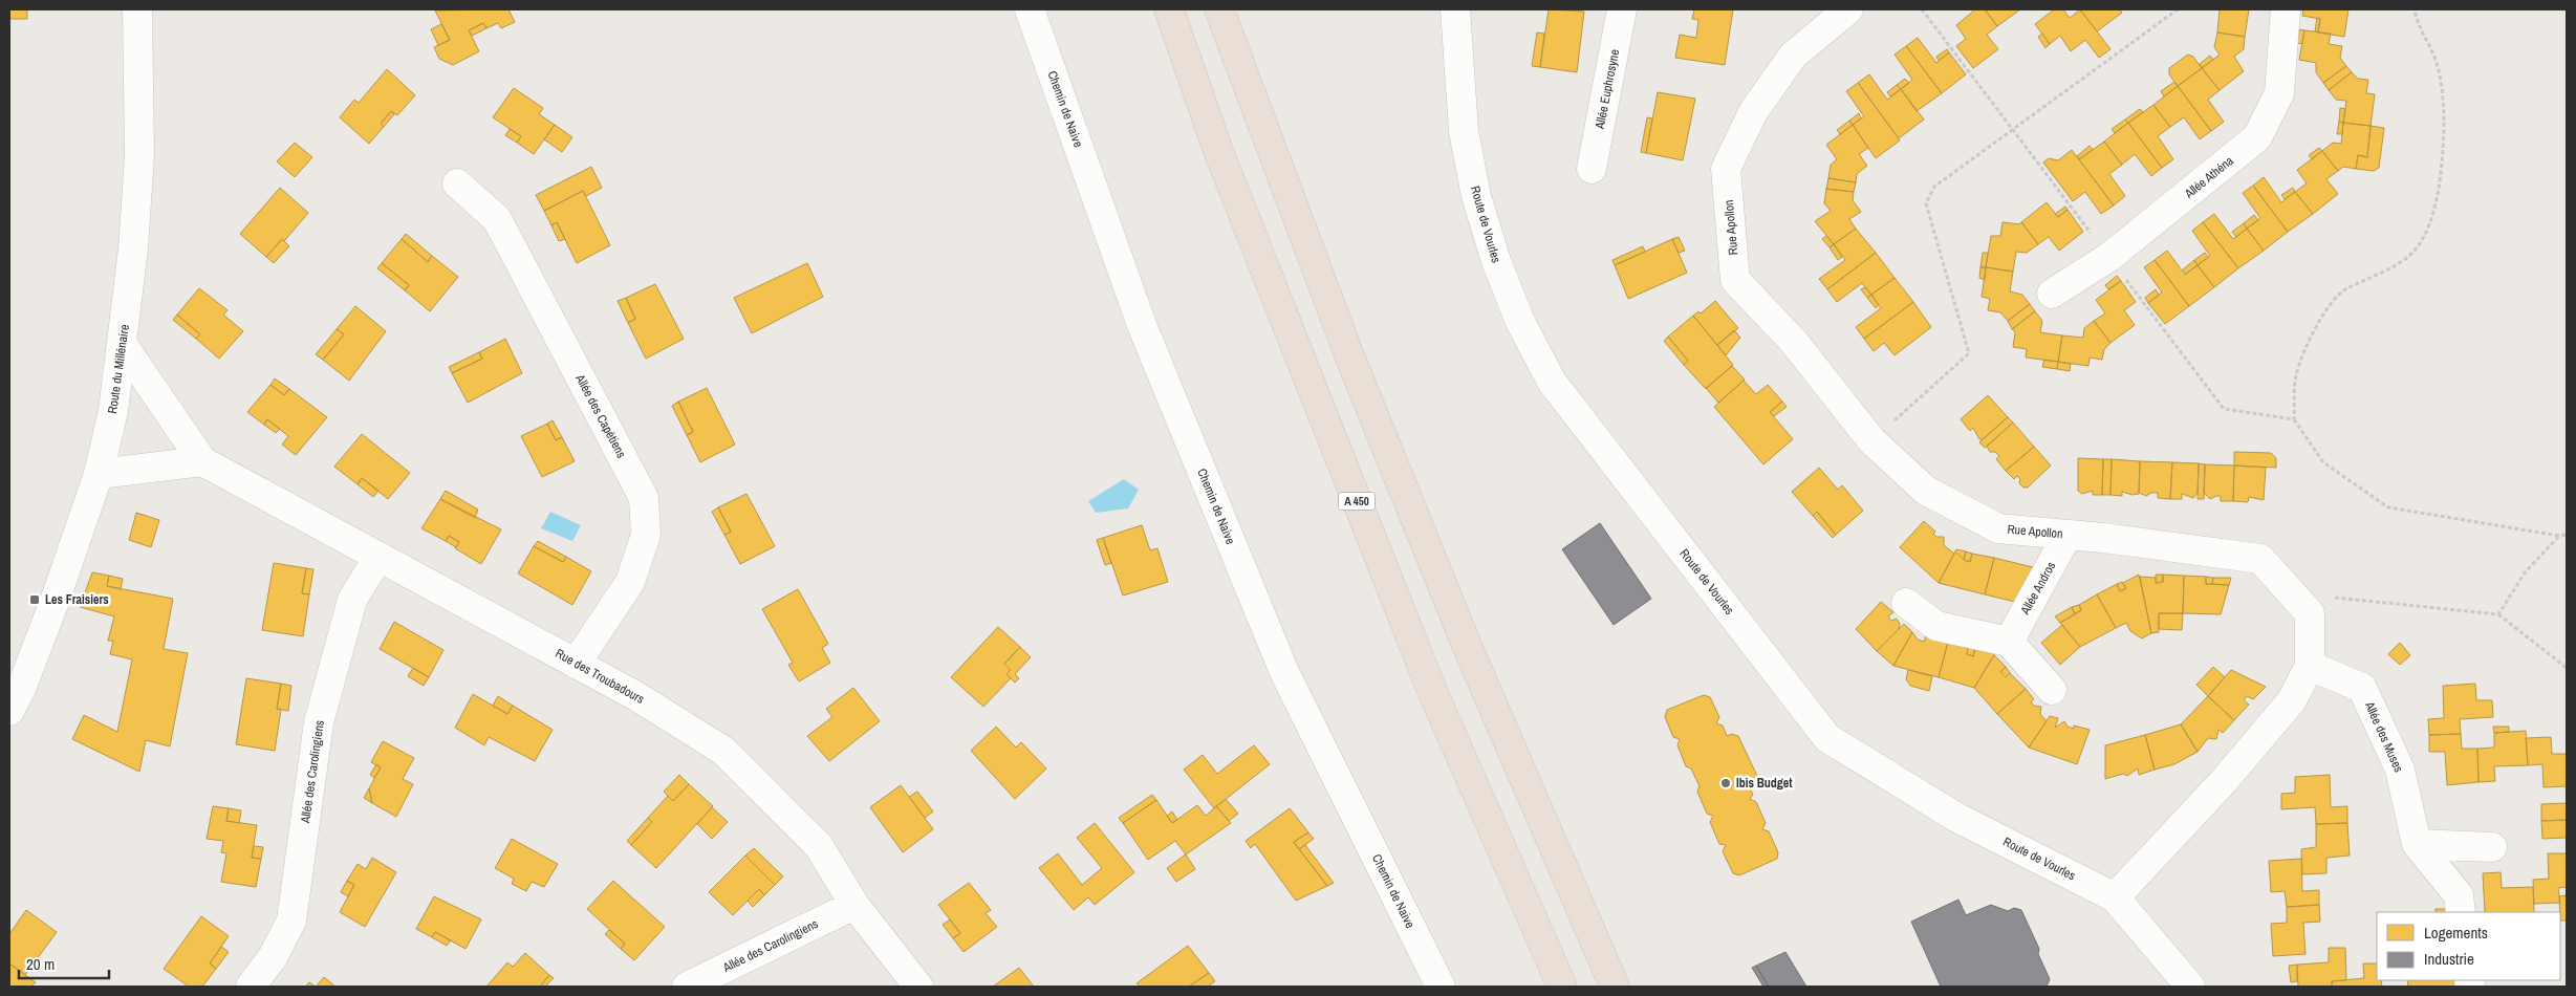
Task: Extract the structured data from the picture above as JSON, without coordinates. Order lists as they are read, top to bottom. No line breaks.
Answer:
{"streets":{"highway":["A 450"],"street":["Allée Euphrosyne","Chemin de Naive","Allée Athéna","Route de Vourles","Rue Apollon","Route du Millénaire","Allée des Capétiens","Allée Andros","Rue des Troubadours","Allée des Muses","Allée des Carolingiens"]},"crossings":[["Rue Apollon","Allée Andros"],["Route du Millénaire","Rue des Troubadours"],["Allée des Capétiens","Rue des Troubadours"],["Rue des Troubadours","Allée des Carolingiens"]],"places":{"transit":["Les Fraisiers"],"other":["Ibis Budget"]},"legend":["Logements","Industrie"],"scale_bar":"20 m"}
